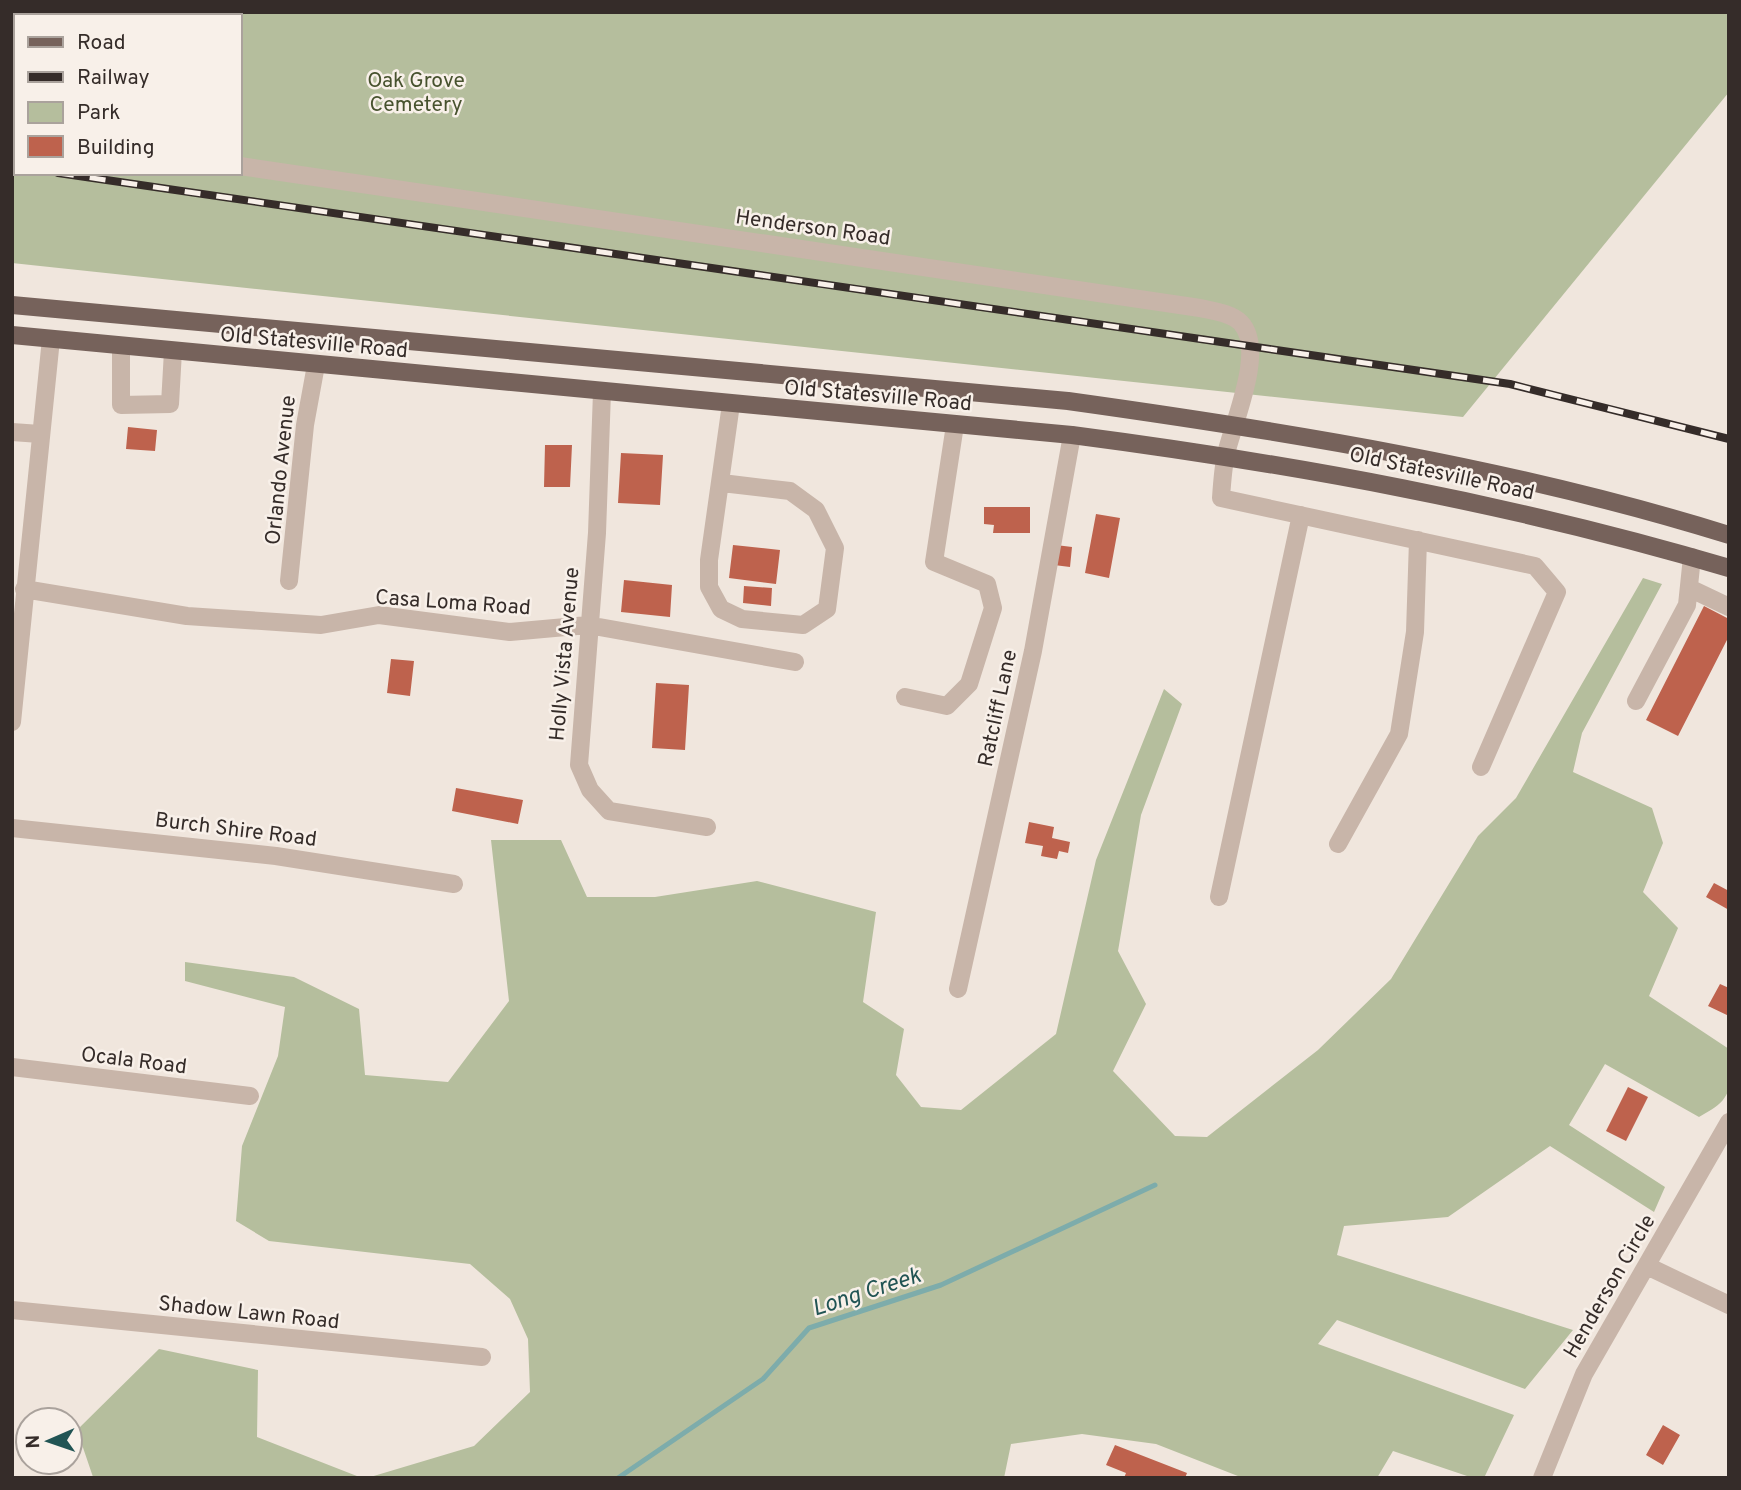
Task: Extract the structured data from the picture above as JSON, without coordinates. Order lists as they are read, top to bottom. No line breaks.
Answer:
{"streets":{"main road":["Old Statesville Road"],"street":["Henderson Road","Orlando Avenue","Casa Loma Road","Holly Vista Avenue","Ratcliff Lane","Burch Shire Road","Ocala Road","Henderson Circle","Shadow Lawn Road"]},"crossings":[["Henderson Road","Old Statesville Road"],["Old Statesville Road","Orlando Avenue"],["Old Statesville Road","Holly Vista Avenue"],["Old Statesville Road","Ratcliff Lane"],["Casa Loma Road","Holly Vista Avenue"]],"water":["Long Creek"],"parks":["Oak Grove Cemetery"],"legend":["Road","Railway","Park","Building"],"north":"left"}
